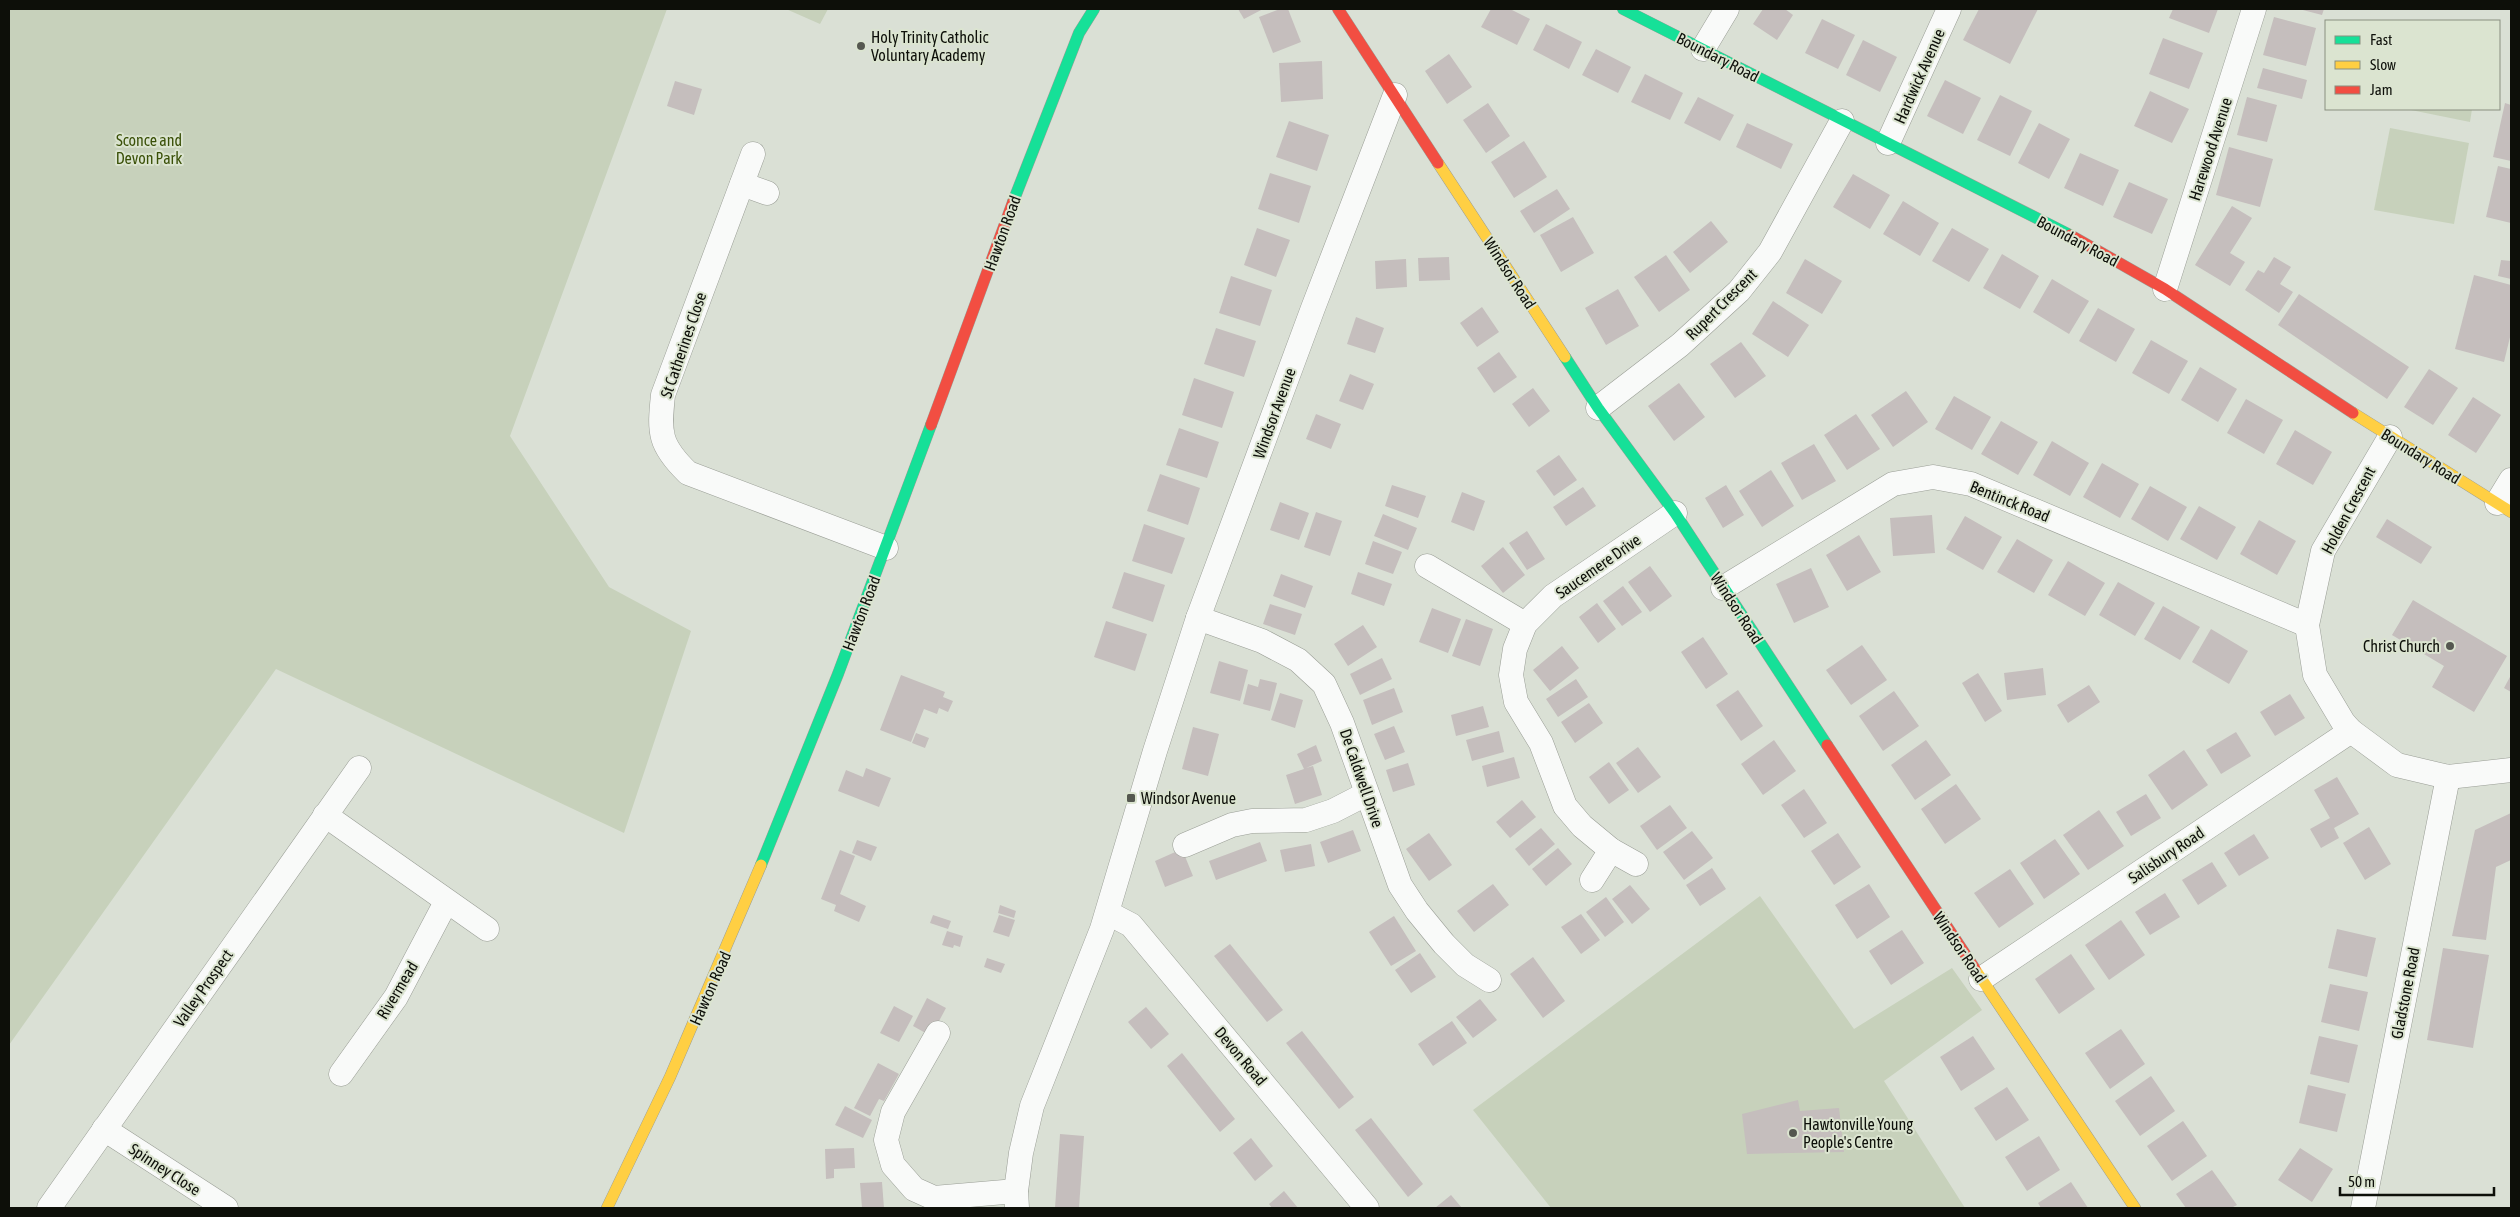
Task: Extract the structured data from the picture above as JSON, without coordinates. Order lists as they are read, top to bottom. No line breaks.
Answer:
{"streets":{"street":["Boundary Road","Hardwick Avenue","Harewood Avenue","Hawton Road","Windsor Road","Rupert Crescent","St Catherines Close","Windsor Avenue","Bentinck Road","Holden Crescent","Saucemere Drive","De Caldwell Drive","Salisbury Road","Valley Prospect","Rivermead","Gladstone Road","Devon Road","Spinney Close"]},"crossings":[["Boundary Road","Hardwick Avenue"],["Boundary Road","Harewood Avenue"],["Boundary Road","Rupert Crescent"],["Boundary Road","Holden Crescent"],["Hawton Road","St Catherines Close"],["Windsor Road","Rupert Crescent"],["Windsor Road","Windsor Avenue"],["Windsor Road","Bentinck Road"],["Windsor Road","Saucemere Drive"],["Windsor Road","Salisbury Road"],["Windsor Avenue","De Caldwell Drive"],["Windsor Avenue","Devon Road"],["Bentinck Road","Holden Crescent"],["Holden Crescent","Salisbury Road"],["Holden Crescent","Gladstone Road"],["Valley Prospect","Spinney Close"]],"parks":["Sconce and Devon Park"],"places":{"other":["Holy Trinity Catholic Voluntary Academy","Christ Church","Hawtonville Young People's Centre"],"transit":["Windsor Avenue"]},"legend":["Fast","Slow","Jam"],"scale_bar":"50 m"}
